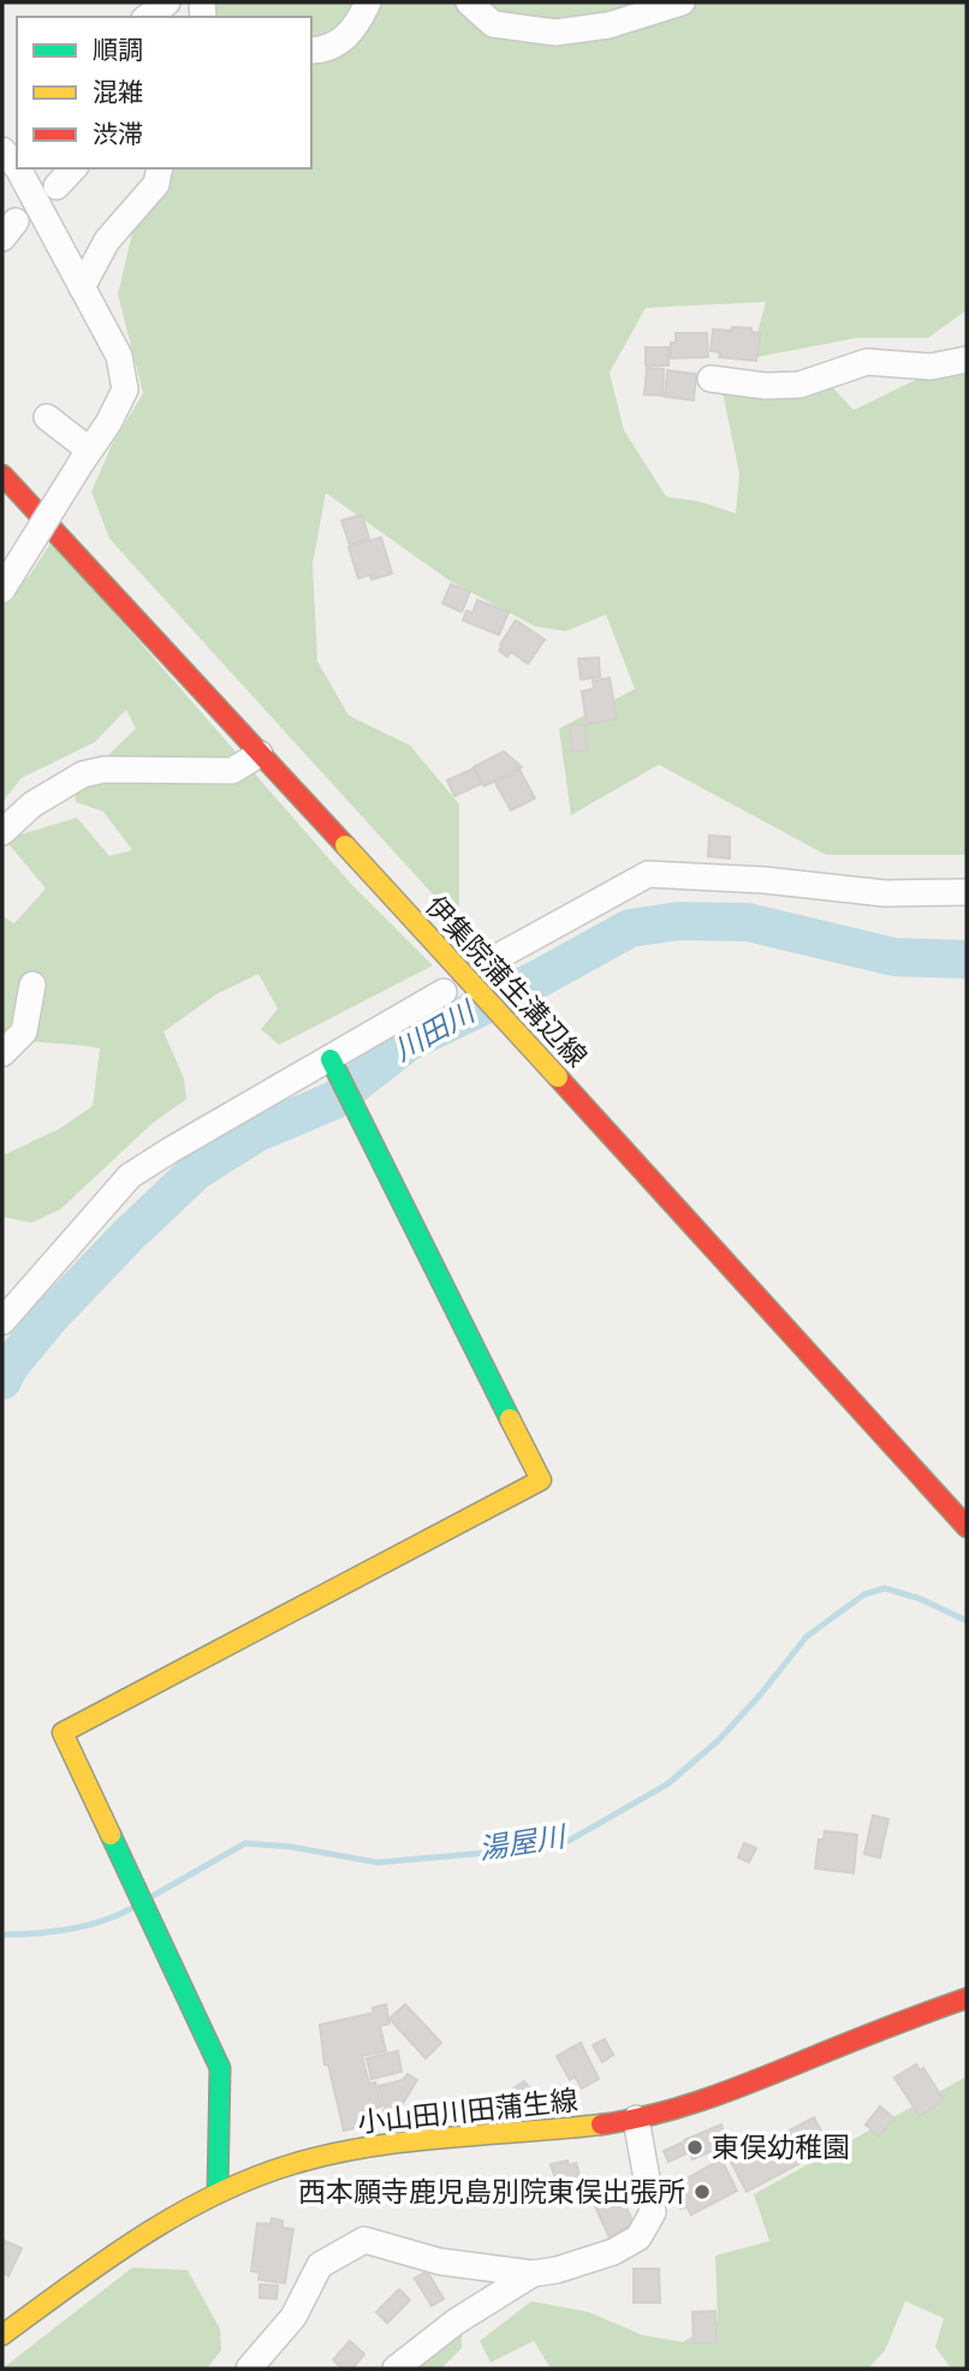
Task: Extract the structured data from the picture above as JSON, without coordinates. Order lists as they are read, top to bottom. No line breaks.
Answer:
{"streets":{"main road":["伊集院蒲生溝辺線","小山田川田蒲生線"]},"water":["川田川","湯屋川"],"places":["東俣幼稚園","西本願寺鹿児島別院東俣出張所"],"legend":["順調","混雑","渋滞"]}
